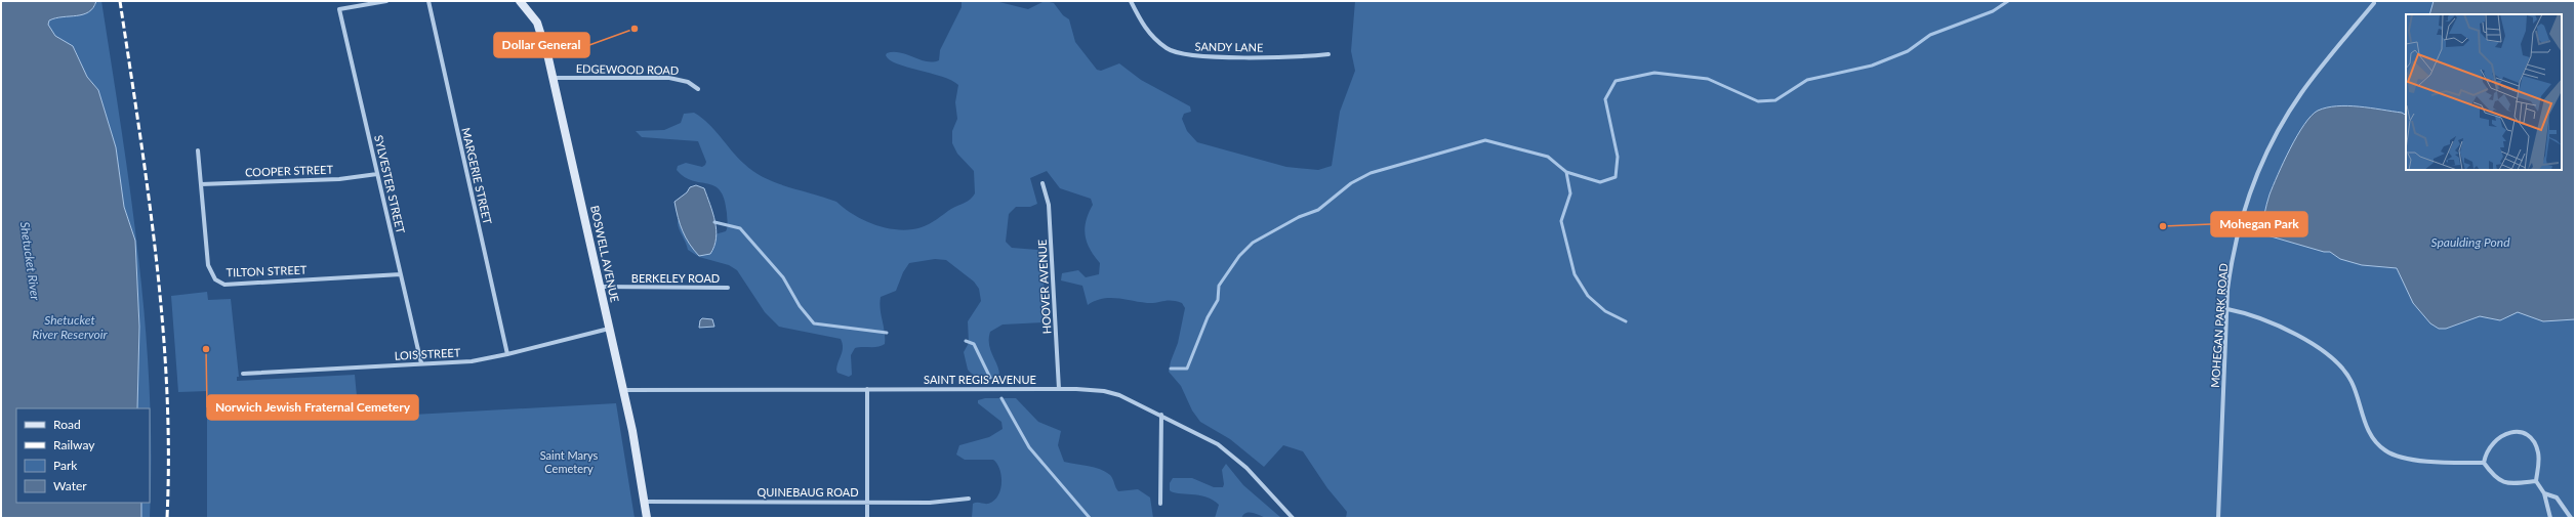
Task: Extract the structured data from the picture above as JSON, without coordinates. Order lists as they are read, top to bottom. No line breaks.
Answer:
{"streets":{"main road":["BOSWELL AVENUE"],"street":["SANDY LANE","EDGEWOOD ROAD","COOPER STREET","MARGERIE STREET","SYLVESTER STREET","TILTON STREET","BERKELEY ROAD","HOOVER AVENUE","MOHEGAN PARK ROAD","LOIS STREET","SAINT REGIS AVENUE","QUINEBAUG ROAD"]},"crossings":[["EDGEWOOD ROAD","BOSWELL AVENUE"],["COOPER STREET","SYLVESTER STREET"],["COOPER STREET","TILTON STREET"],["MARGERIE STREET","LOIS STREET"],["SYLVESTER STREET","TILTON STREET"],["SYLVESTER STREET","LOIS STREET"],["BOSWELL AVENUE","BERKELEY ROAD"],["BOSWELL AVENUE","LOIS STREET"],["BOSWELL AVENUE","SAINT REGIS AVENUE"],["BOSWELL AVENUE","QUINEBAUG ROAD"],["HOOVER AVENUE","SAINT REGIS AVENUE"]],"water":["Spaulding Pond","Shetucket River","Shetucket River Reservoir"],"parks":["Saint Marys Cemetery"],"places":["Dollar General","Mohegan Park","Norwich Jewish Fraternal Cemetery"],"legend":["Road","Railway","Park","Water"]}
